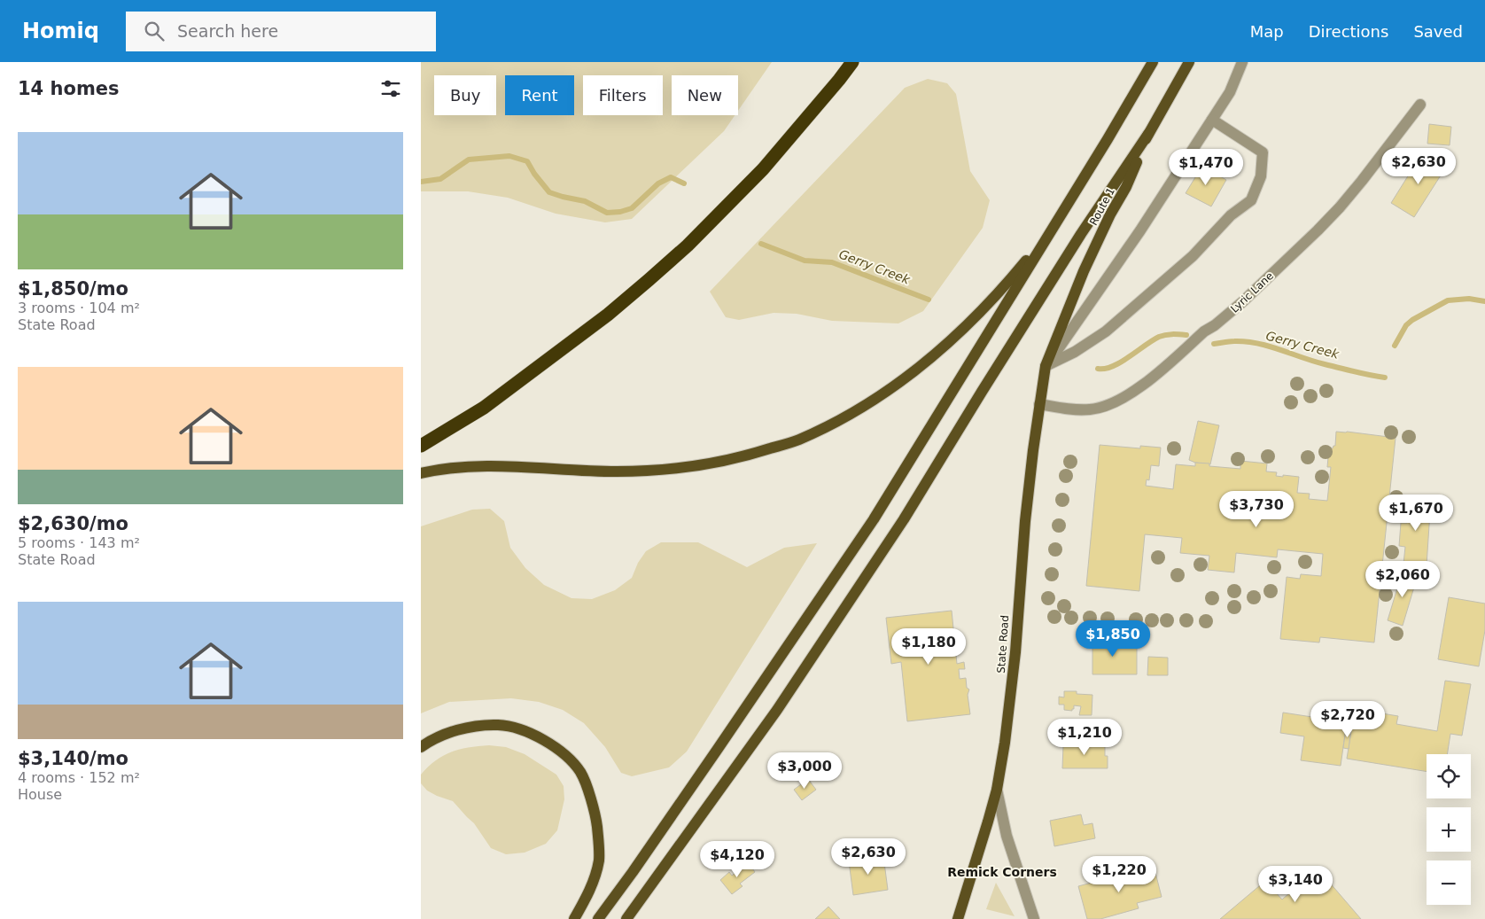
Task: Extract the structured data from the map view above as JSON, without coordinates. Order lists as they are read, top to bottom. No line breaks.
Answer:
{"streets":{"main road":["Route 1","State Road"],"street":["Lyric Lane"]},"crossings":[["Route 1","State Road"],["Lyric Lane","State Road"]],"districts":["Remick Corners"],"water":["Gerry Creek"],"page":{"header":"Homiq","search":"Search here","nav":["Map","Directions","Saved"],"heading":"14 homes","chip":["Buy","Rent","Filters","New"],"list":[{"name":"$1,850/mo","note":"3 rooms · 104 m² · State Road"},{"name":"$2,630/mo","note":"5 rooms · 143 m² · State Road"},{"name":"$3,140/mo","note":"4 rooms · 152 m² · House"}],"price":["$2,630","$1,470","$3,730","$1,670","$2,060","$1,850","$1,180","$2,720","$1,210","$3,000","$2,630","$4,120","$1,220","$3,140"],"map_buttons":["+","−"]}}
